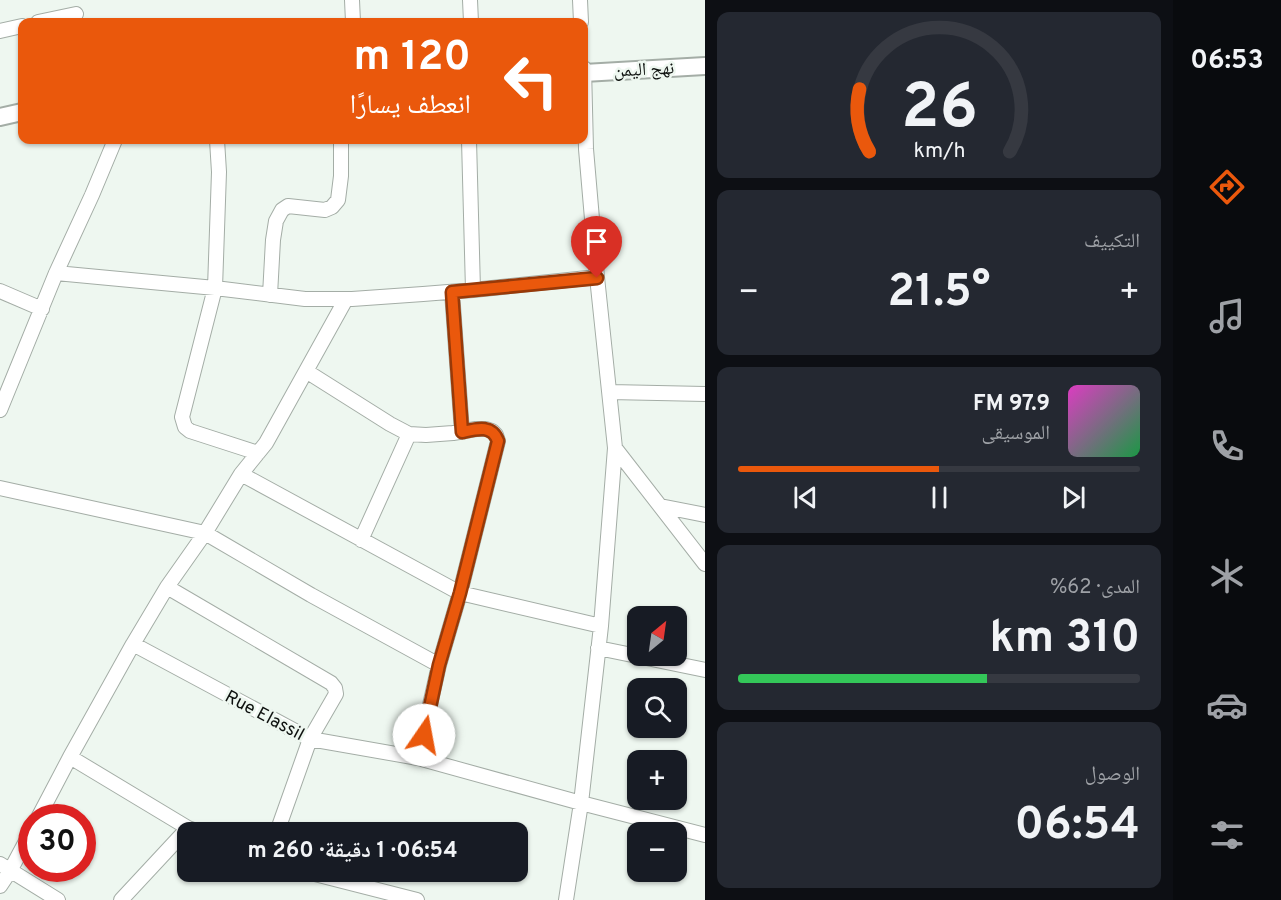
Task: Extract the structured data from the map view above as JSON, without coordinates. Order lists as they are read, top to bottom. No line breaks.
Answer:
{"streets":{"street":["نهج اليمن","Rue Elassil"]},"north":"top right","page":{"tabs":"06:53","turn":["120 m","انعطف يسارًا"],"tile":["التكييف",["المدى · 62%","310 km"],["الوصول","06:54"]],"heat":["−","21.5°","+"],"song":["97.9 FM","الموسيقى"],"map_buttons":["+","−"],"limit":"30","trip":"06:54 · 1 دقيقة · 260 m","gauge":["26","km/h"]}}
